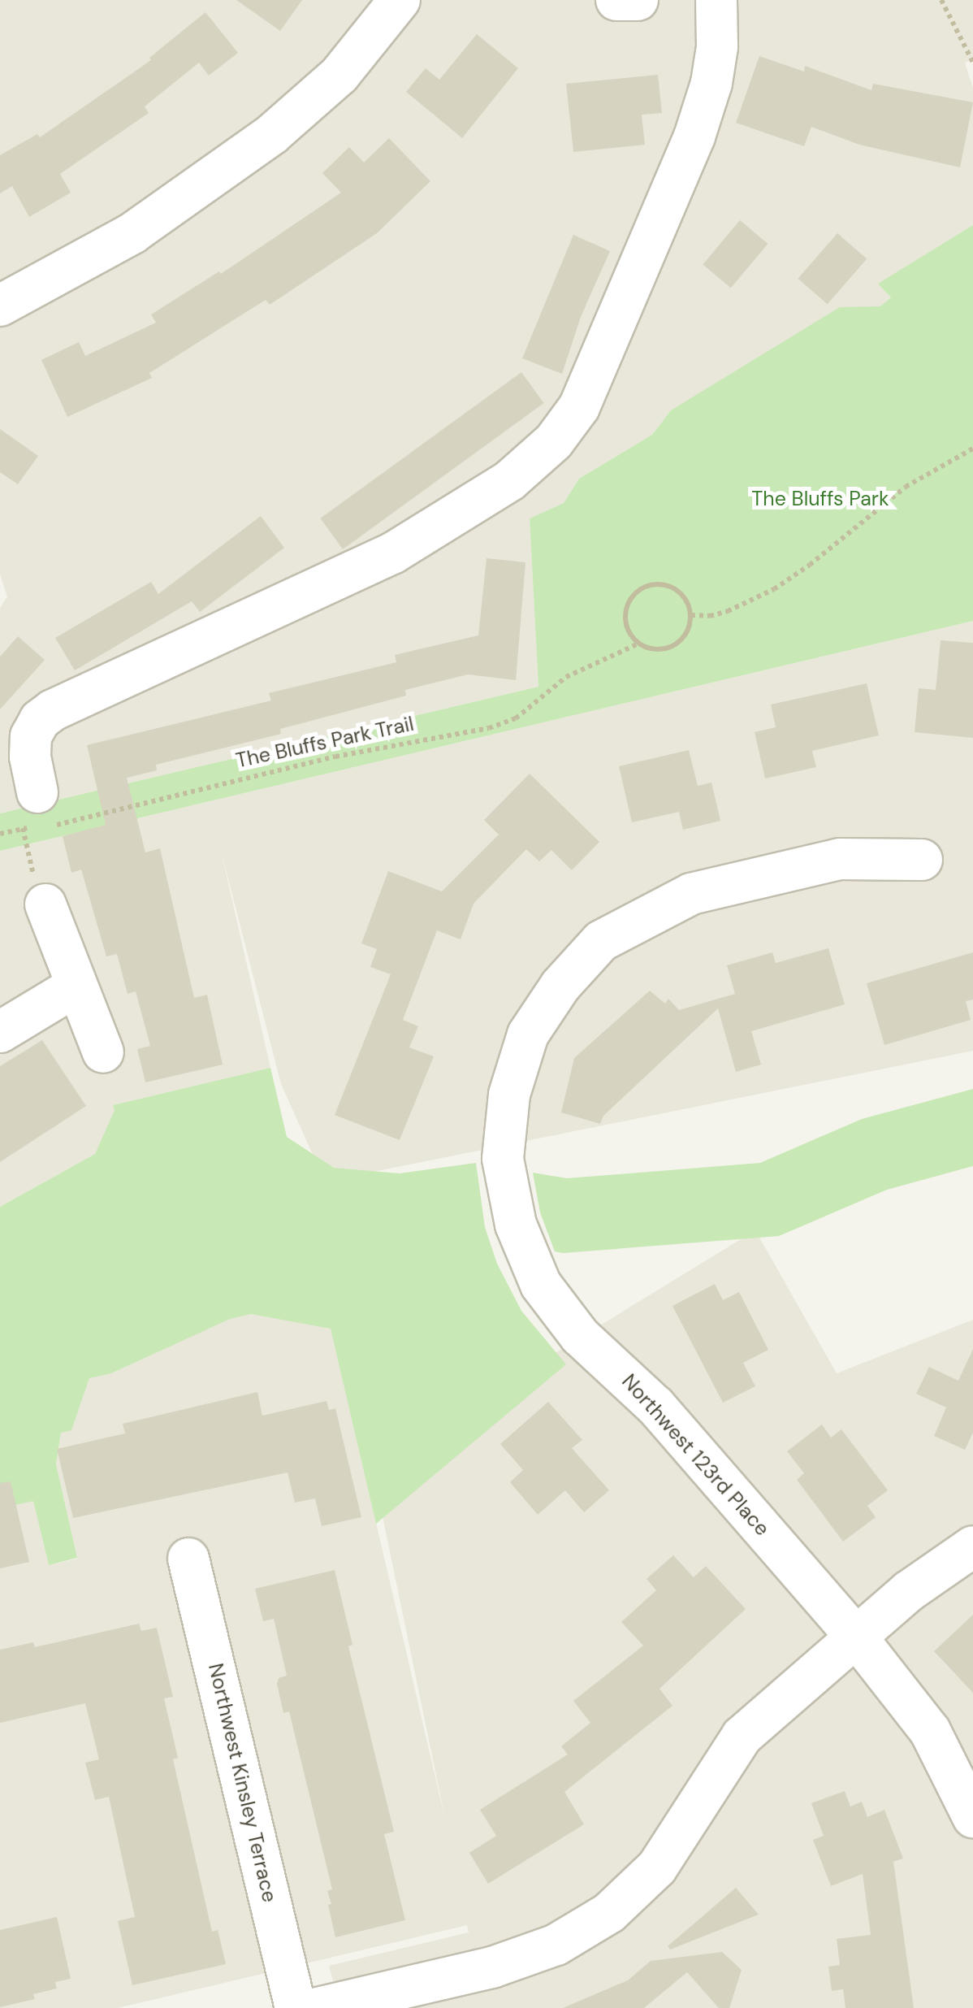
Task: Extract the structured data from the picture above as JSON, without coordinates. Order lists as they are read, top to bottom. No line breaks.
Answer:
{"streets":{"street":["Northwest 123rd Place","Northwest Kinsley Terrace"],"path":["The Bluffs Park Trail"]},"parks":["The Bluffs Park"]}
